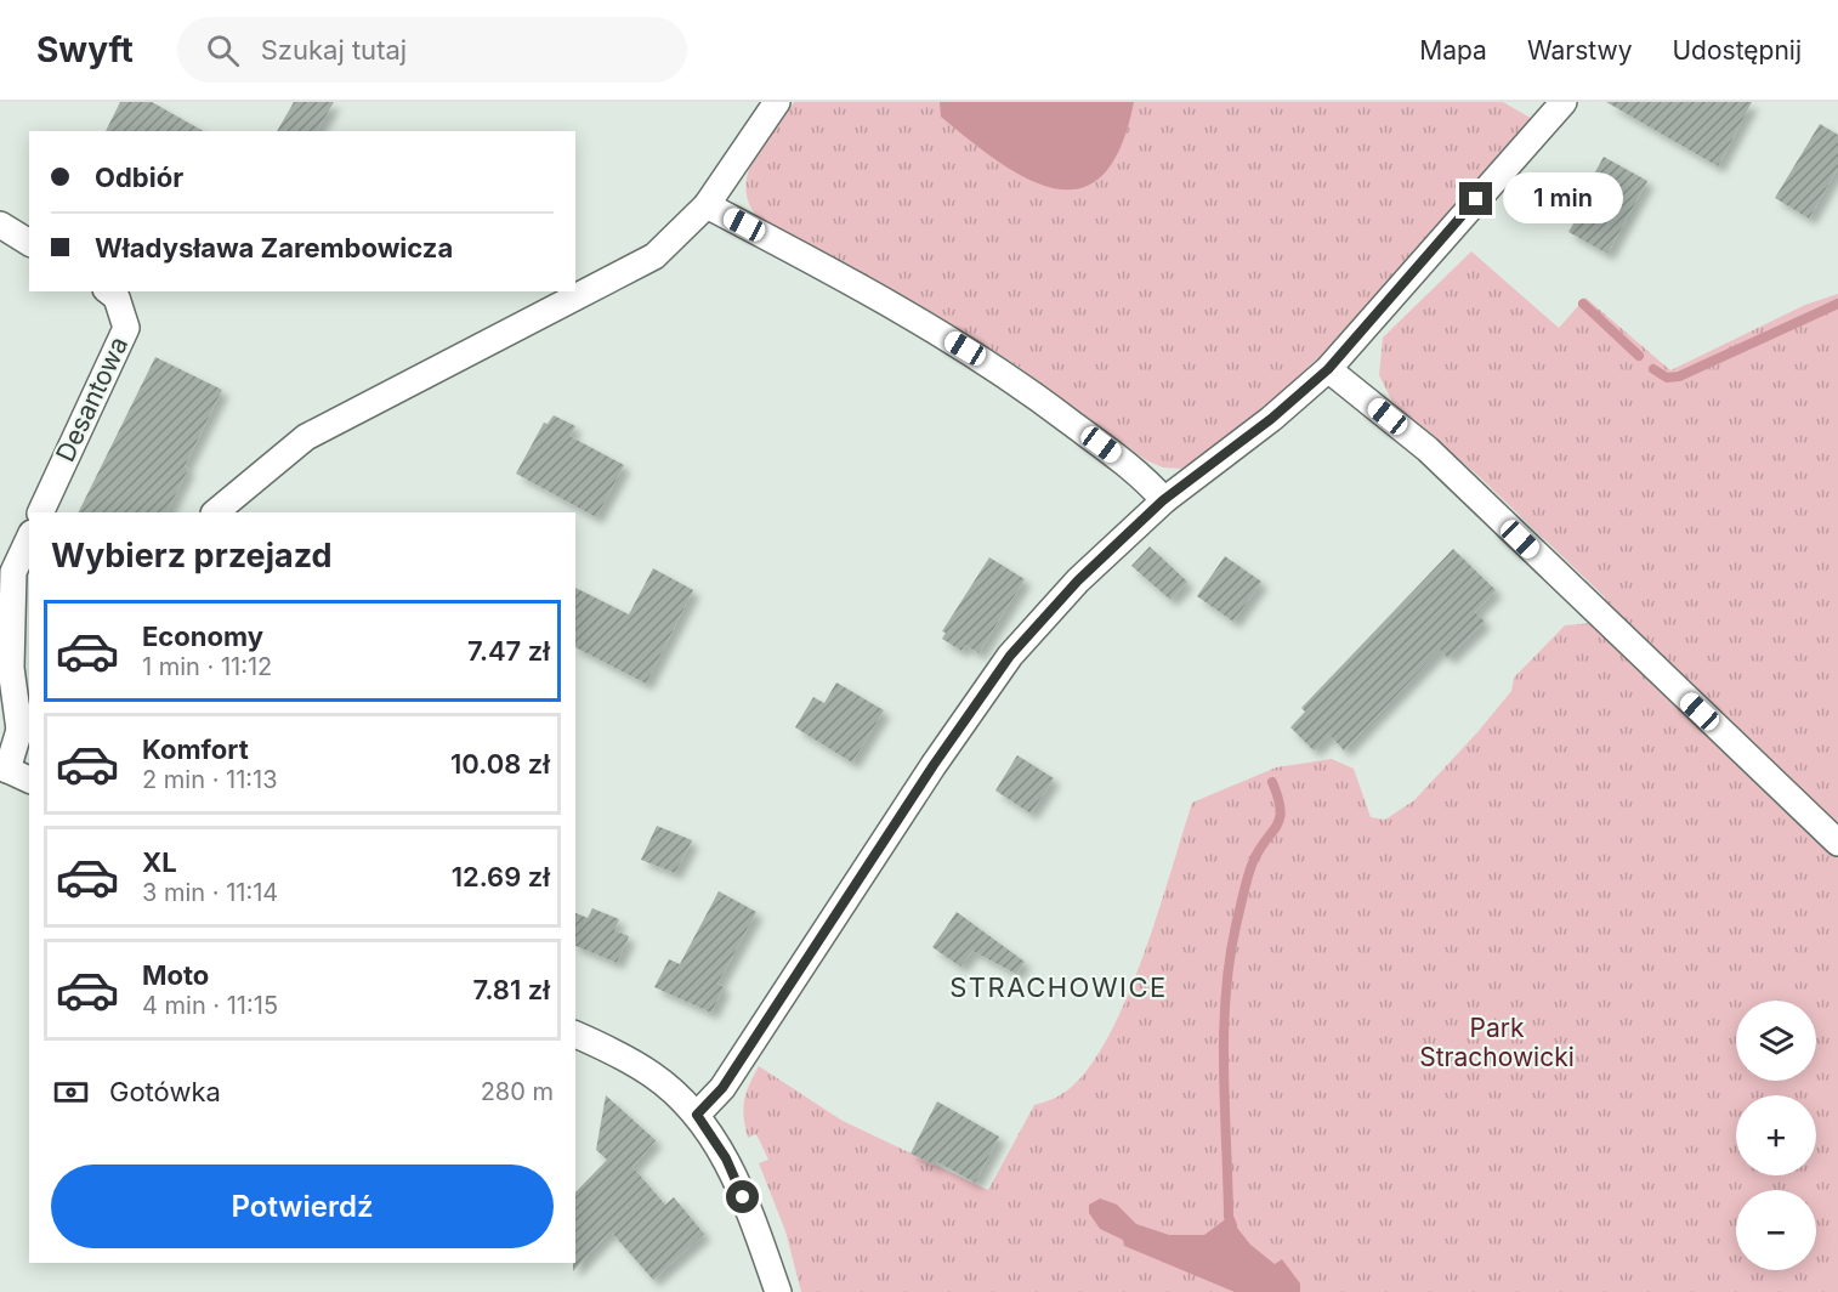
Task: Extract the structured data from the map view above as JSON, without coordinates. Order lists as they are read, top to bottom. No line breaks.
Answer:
{"streets":{"street":["Desantowa"]},"districts":["STRACHOWICE"],"parks":["Park Strachowicki"],"page":{"header":"Swyft","search":"Szukaj tutaj","nav":["Mapa","Warstwy","Udostępnij"],"banner":["Odbiór","Władysława Zarembowicza"],"bubble":"1 min","heading":"Wybierz przejazd","list":[{"name":"Economy","note":"1 min · 11:12","value":"7.47 zł"},{"name":"Komfort","note":"2 min · 11:13","value":"10.08 zł"},{"name":"XL","note":"3 min · 11:14","value":"12.69 zł"},{"name":"Moto","note":"4 min · 11:15","value":"7.81 zł"}],"map_buttons":["+","−"],"pay":["Gotówka","280 m"],"buttons":"Potwierdź"}}
